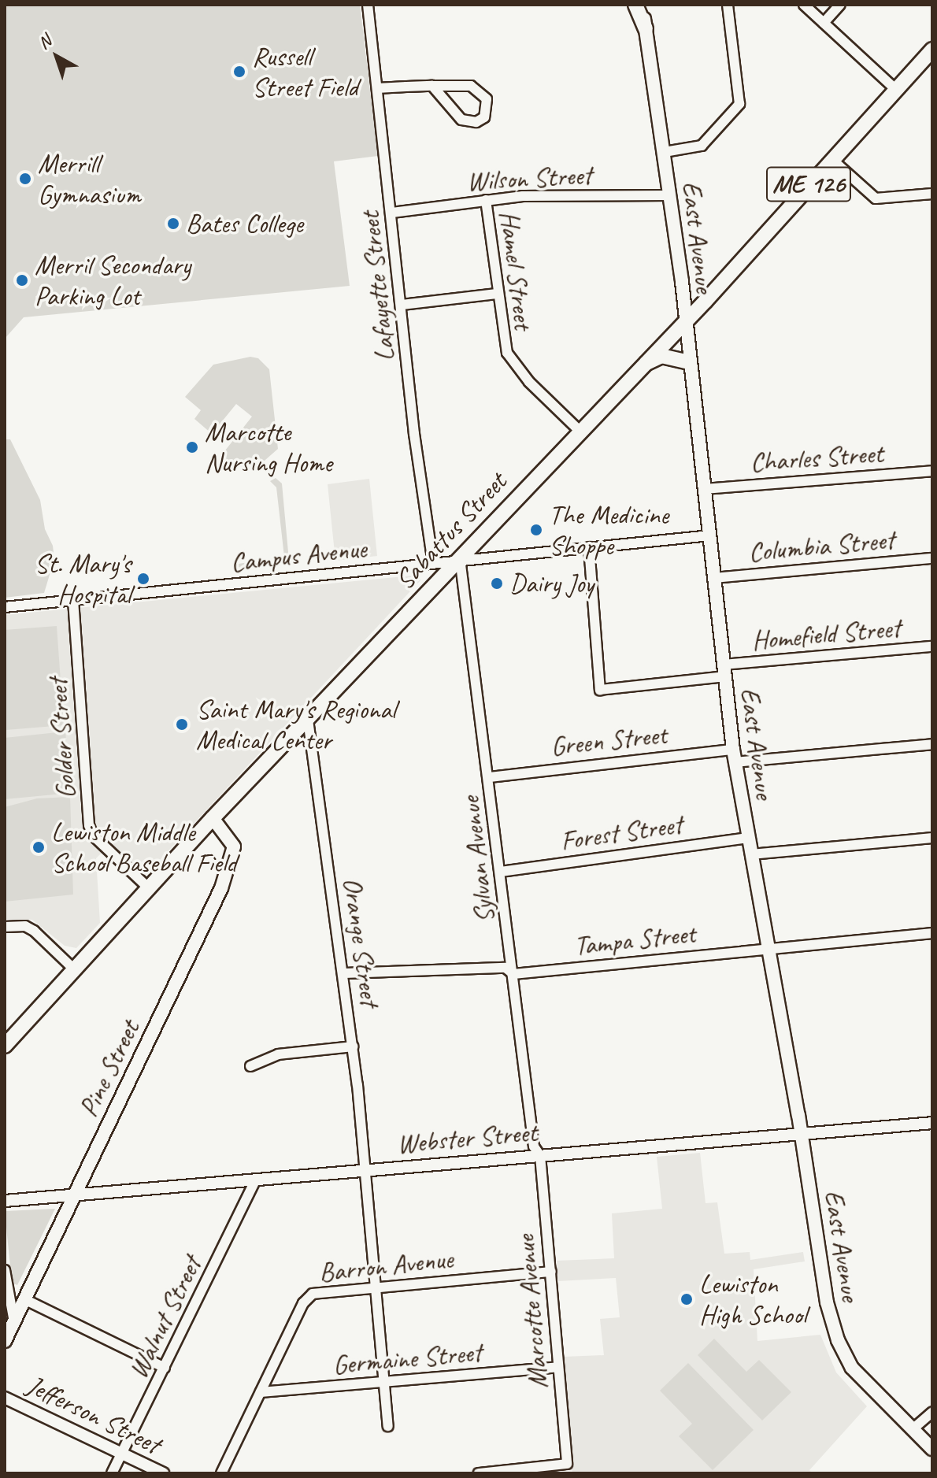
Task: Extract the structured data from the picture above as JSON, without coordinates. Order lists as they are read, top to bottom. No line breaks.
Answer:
{"streets":{"main road":["ME 126","East Avenue","Sabattus Street","Pine Street"],"street":["Wilson Street","Hamel Street","Lafayette Street","Charles Street","Columbia Street","Campus Avenue","Homefield Street","Golder Street","Green Street","Forest Street","Sylvan Avenue","Tampa Street","Orange Street","Webster Street","Barron Avenue","Marcotte Avenue","Walnut Street","Germaine Street","Jefferson Street"]},"crossings":[["Wilson Street","East Avenue"],["Wilson Street","Hamel Street"],["Wilson Street","Lafayette Street"],["East Avenue","Charles Street"],["East Avenue","Sabattus Street"],["East Avenue","Columbia Street"],["East Avenue","Campus Avenue"],["East Avenue","Homefield Street"],["East Avenue","Green Street"],["East Avenue","Forest Street"],["East Avenue","Tampa Street"],["East Avenue","Webster Street"],["Hamel Street","Sabattus Street"],["Lafayette Street","Campus Avenue"],["Sabattus Street","Campus Avenue"],["Sabattus Street","Golder Street"],["Sabattus Street","Sylvan Avenue"],["Sabattus Street","Orange Street"],["Sabattus Street","Pine Street"],["Campus Avenue","Homefield Street"],["Campus Avenue","Golder Street"],["Campus Avenue","Sylvan Avenue"],["Green Street","Sylvan Avenue"],["Forest Street","Sylvan Avenue"],["Sylvan Avenue","Tampa Street"],["Sylvan Avenue","Webster Street"],["Sylvan Avenue","Marcotte Avenue"],["Tampa Street","Orange Street"],["Orange Street","Webster Street"],["Orange Street","Barron Avenue"],["Orange Street","Germaine Street"],["Pine Street","Webster Street"],["Webster Street","Marcotte Avenue"],["Webster Street","Walnut Street"],["Barron Avenue","Marcotte Avenue"],["Barron Avenue","Germaine Street"],["Marcotte Avenue","Germaine Street"],["Walnut Street","Jefferson Street"]],"places":["Russell Street Field","Merrill Gymnasium","Bates College","Merril Secondary Parking Lot","Marcotte Nursing Home","The Medicine Shoppe","St. Mary's Hospital","Dairy Joy","Saint Mary's Regional Medical Center","Lewiston Middle School Baseball Field","Lewiston High School"],"north":"top left"}
